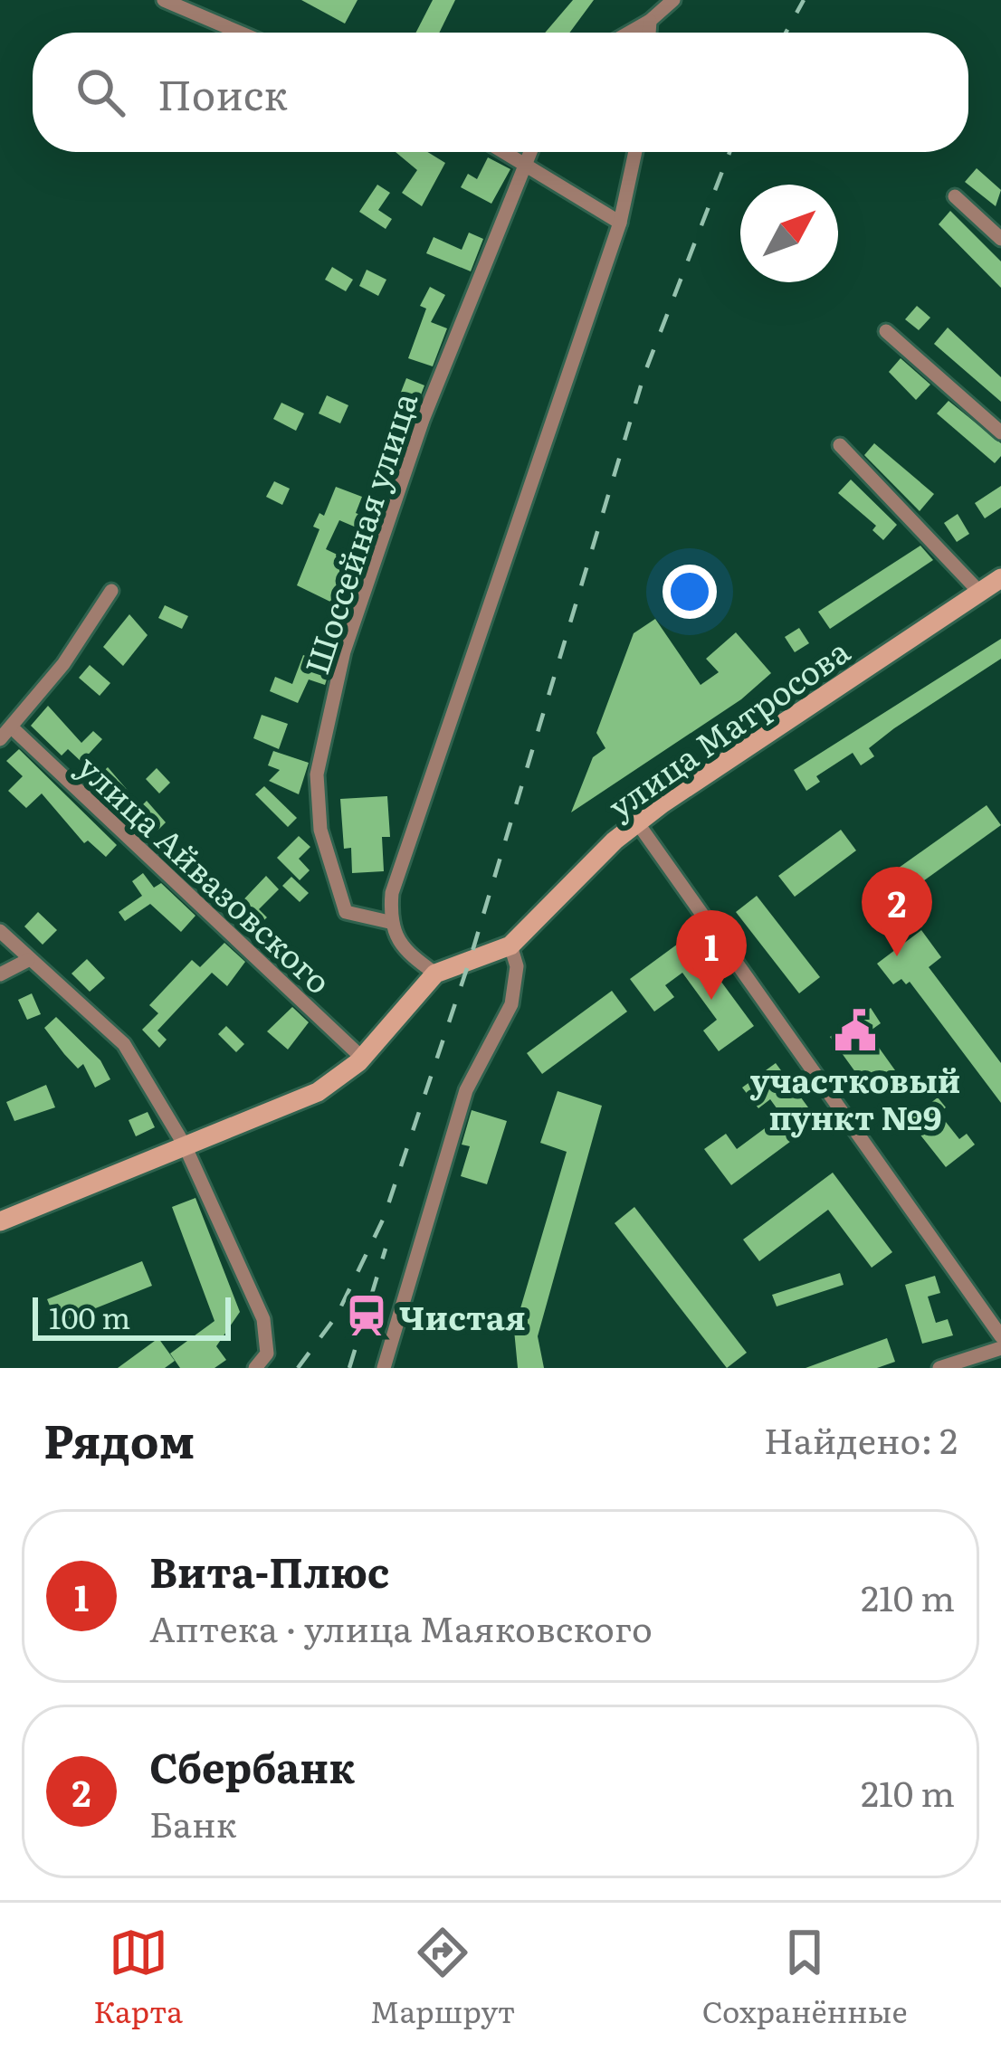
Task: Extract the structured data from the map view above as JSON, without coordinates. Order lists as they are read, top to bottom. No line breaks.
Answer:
{"streets":{"main road":["улица Матросова"],"street":["Шоссейная улица","улица Айвазовского"]},"crossings":[["улица Матросова","улица Айвазовского"]],"places":{"public building":["участковый пункт №9"],"station":["Чистая"]},"scale_bar":"100 m","north":"top right","page":{"search":"Поиск","pins":["2","1"],"scale":"100 m","heading":["Рядом","Найдено: 2"],"list":[{"mark":"1","name":"Вита-Плюс","note":"Аптека · улица Маяковского","value":"210 m"},{"mark":"2","name":"Сбербанк","note":"Банк","value":"210 m"}],"nav":["Карта","Маршрут","Сохранённые"]}}
